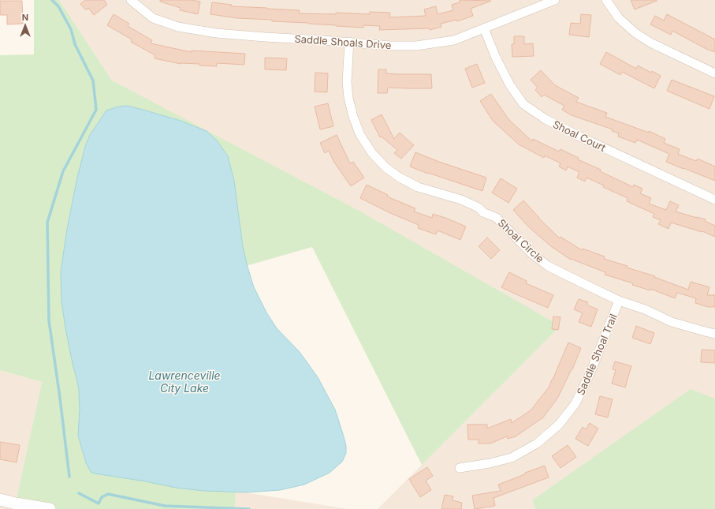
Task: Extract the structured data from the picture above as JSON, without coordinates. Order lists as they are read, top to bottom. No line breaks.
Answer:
{"streets":{"street":["Saddle Shoals Drive","Shoal Court","Shoal Circle","Saddle Shoal Trail"]},"crossings":[["Saddle Shoals Drive","Shoal Court"],["Saddle Shoals Drive","Shoal Circle"],["Shoal Circle","Saddle Shoal Trail"]],"water":["Lawrenceville City Lake"],"north":"top"}
